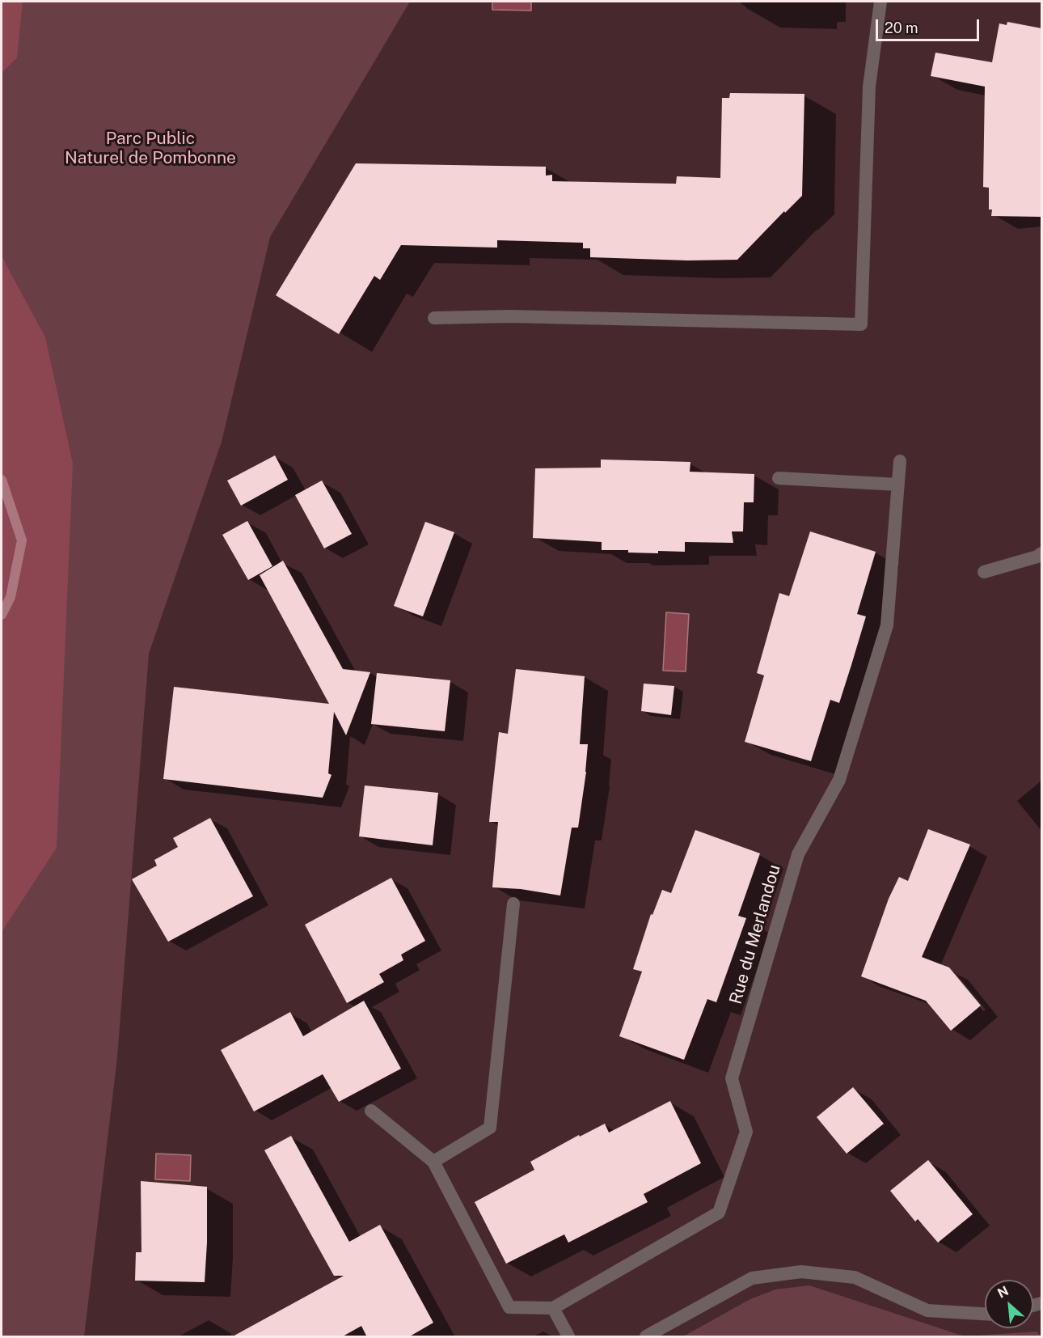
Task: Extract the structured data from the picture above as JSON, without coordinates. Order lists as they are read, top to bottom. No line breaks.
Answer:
{"streets":{"street":["Rue du Merlandou"]},"parks":["Parc Public Naturel de Pombonne"],"scale_bar":"20 m","north":"top left"}
